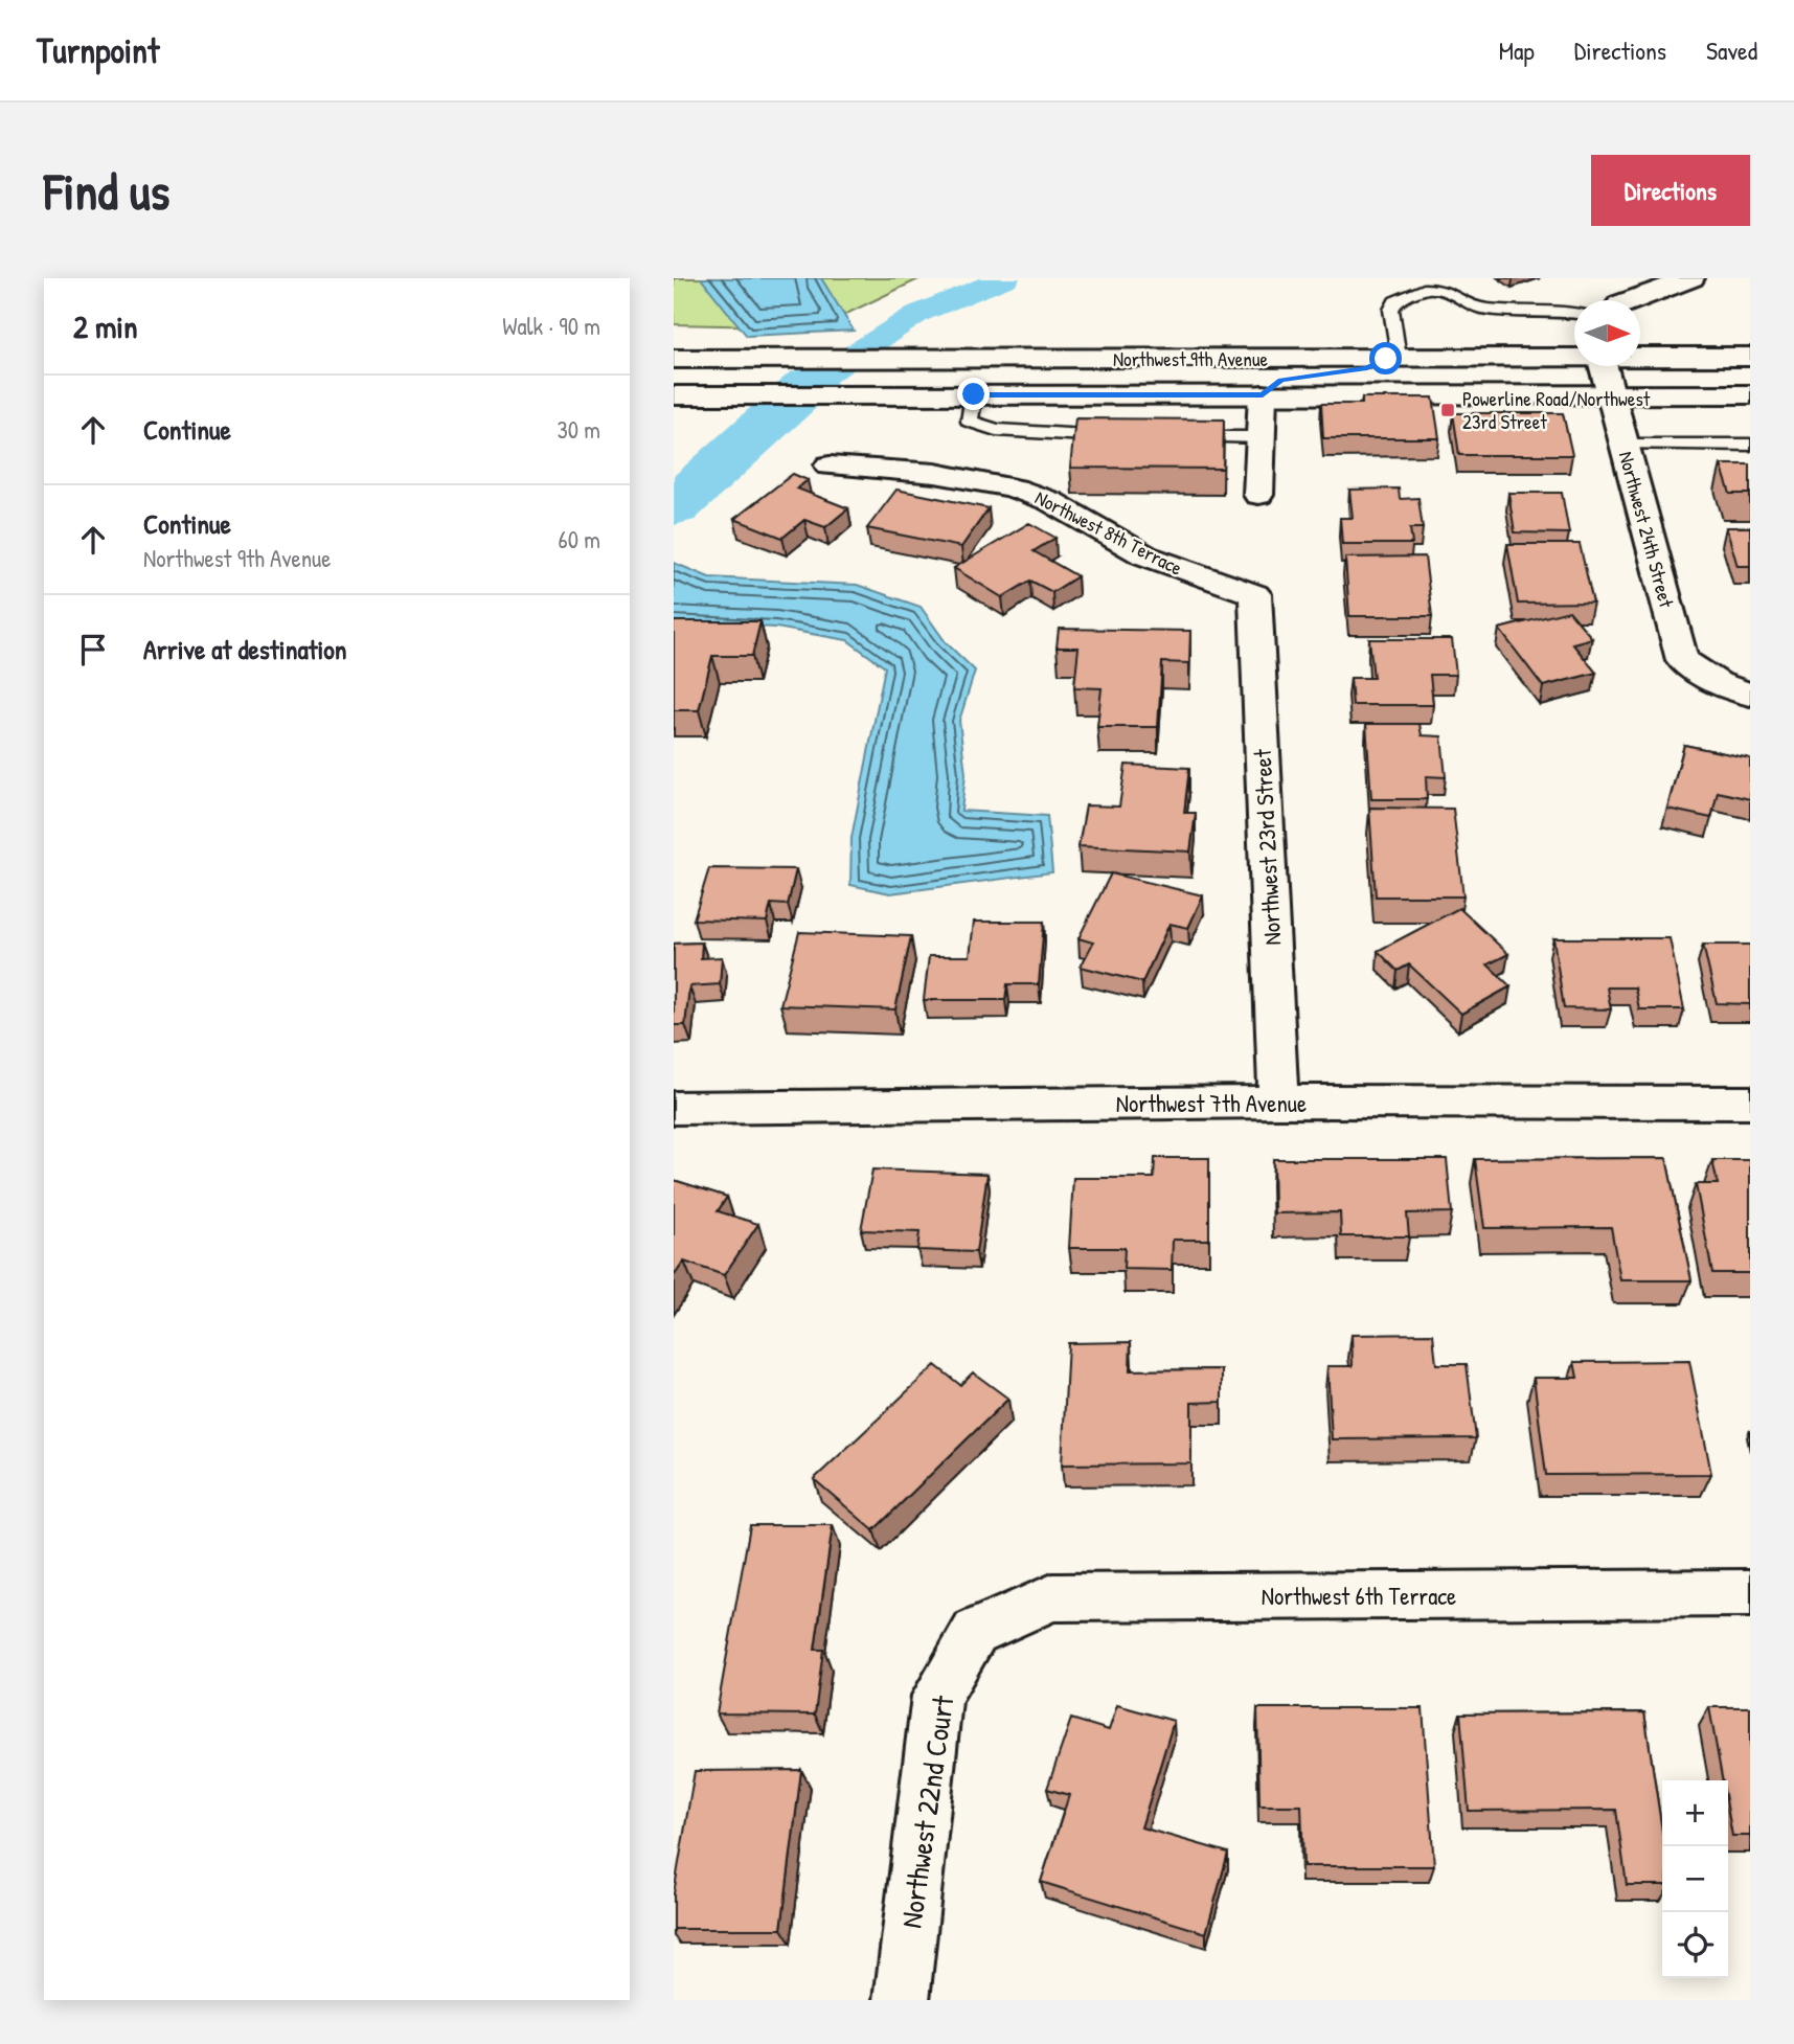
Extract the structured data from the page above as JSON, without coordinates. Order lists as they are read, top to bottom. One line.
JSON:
{"streets":{"street":["Northwest 9th Avenue","Northwest 24th Street","Northwest 8th Terrace","Northwest 23rd Street","Northwest 7th Avenue","Northwest 6th Terrace","Northwest 22nd Court"]},"crossings":[["Northwest 9th Avenue","Northwest 24th Street"],["Northwest 8th Terrace","Northwest 23rd Street"],["Northwest 23rd Street","Northwest 7th Avenue"],["Northwest 6th Terrace","Northwest 22nd Court"]],"places":{"transit":["Powerline Road/Northwest 23rd Street"]},"north":"right","page":{"header":"Turnpoint","nav":["Map","Directions","Saved"],"buttons":"Directions","title":"Find us","heading":["2 min","Walk · 90 m"],"list":[["Continue","30 m"],["Continue","Northwest 9th Avenue","60 m"],"Arrive at destination"],"map_buttons":["+","−"]}}
